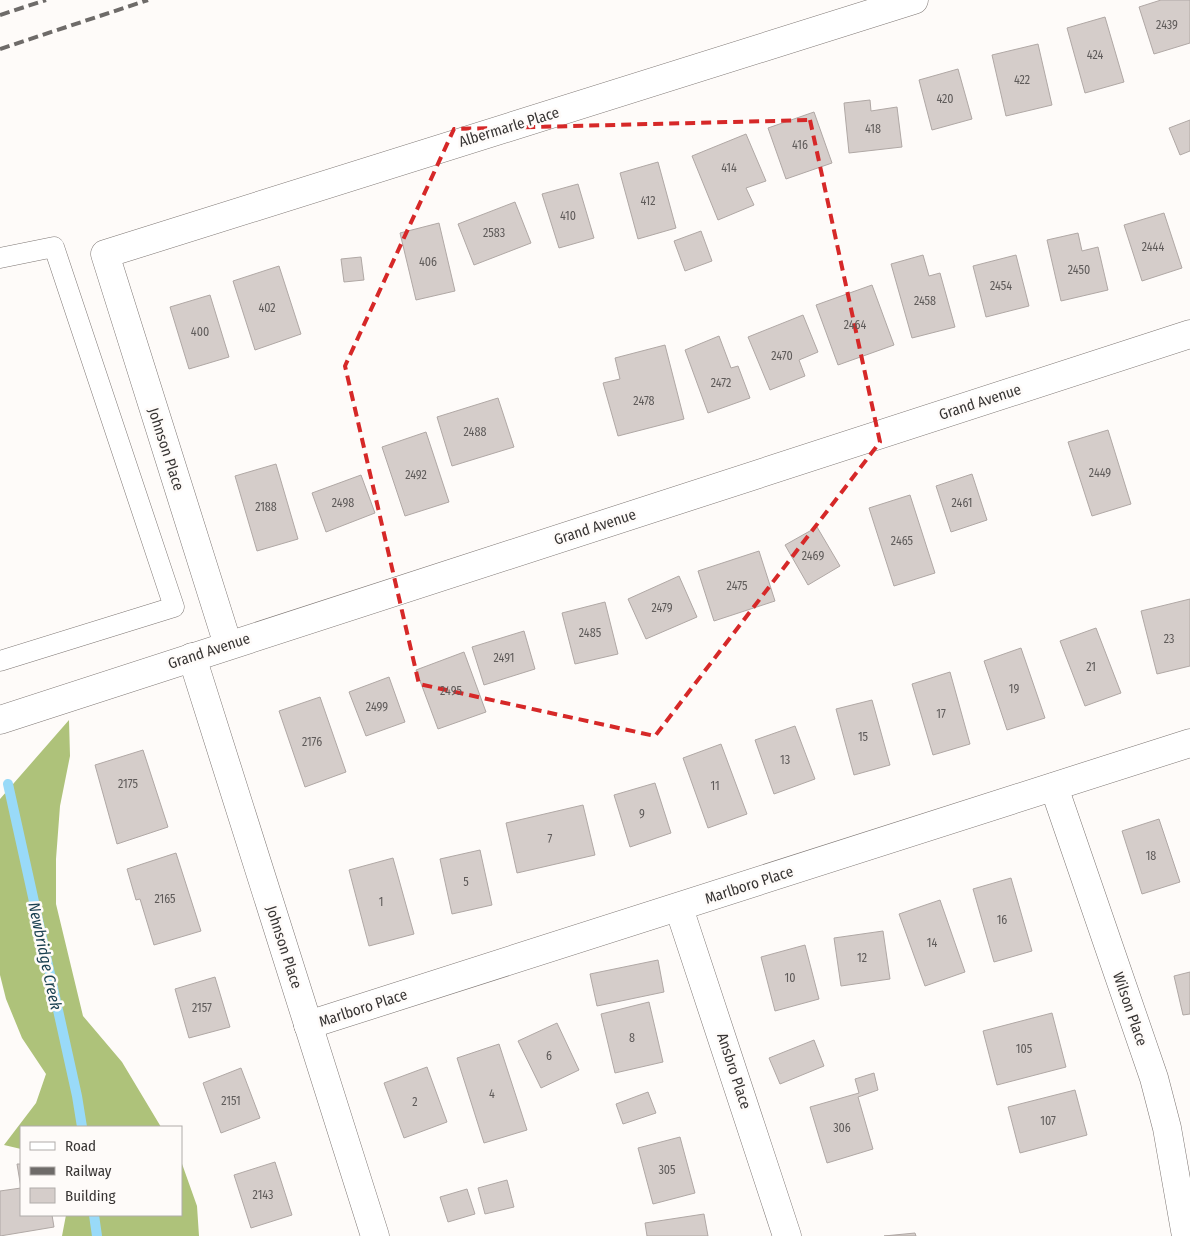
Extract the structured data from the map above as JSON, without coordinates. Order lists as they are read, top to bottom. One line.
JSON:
{"streets":{"street":["Albermarle Place","Grand Avenue","Johnson Place","Marlboro Place","Wilson Place","Ansbro Place"]},"crossings":[["Albermarle Place","Johnson Place"],["Grand Avenue","Johnson Place"],["Johnson Place","Marlboro Place"],["Marlboro Place","Wilson Place"],["Marlboro Place","Ansbro Place"]],"water":["Newbridge Creek"],"house_numbers":["2439","424","422","420","418","416","414","412","410","2583","2444","406","2450","2454","2458","402","2464","400","2470","2472","2478","2488","2449","2492","2498","2461","2188","2465","2469","2475","2479","2485","23","2491","21","19","2495","2499","17","15","2176","13","2175","11","9","7","18","5","2165","1","16","14","12","10","2157","8","105","6","4","2151","2","107","306","305","2143"],"legend":["Road","Railway","Building"]}
